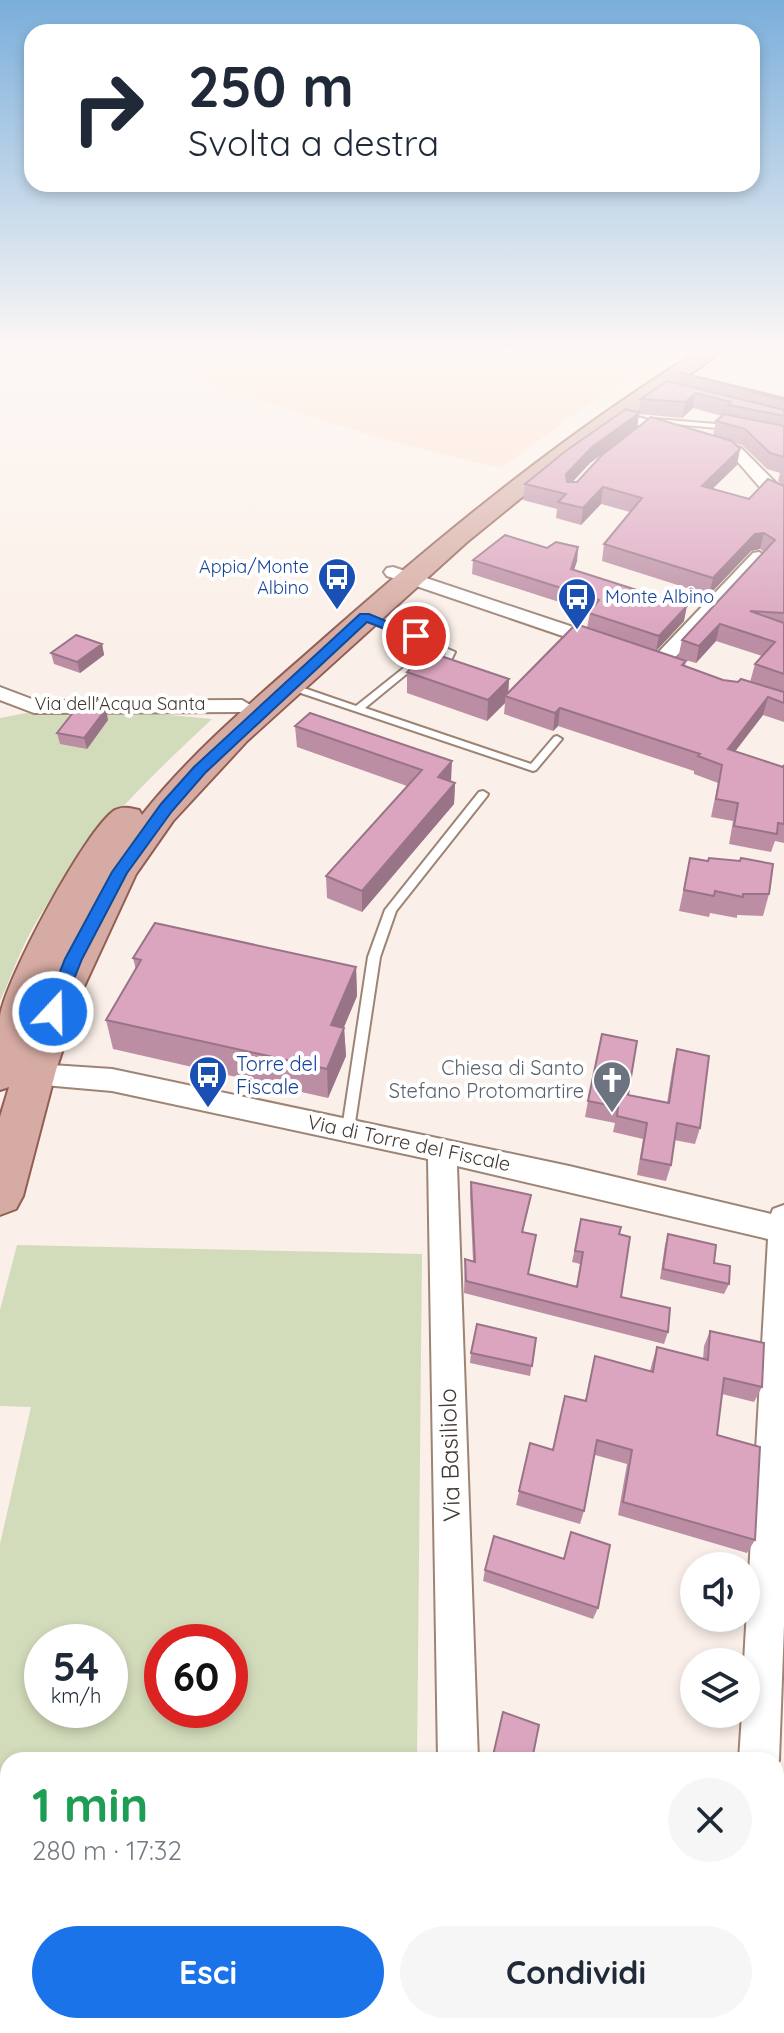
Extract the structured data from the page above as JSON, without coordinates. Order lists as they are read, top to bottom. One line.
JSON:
{"streets":{"street":["Via dell'Acqua Santa","Via di Torre del Fiscale","Via Basiliolo"]},"crossings":[["Via di Torre del Fiscale","Via Basiliolo"]],"places":{"bus stop":["Appia/Monte Albino","Monte Albino","Torre del Fiscale"],"church":["Chiesa di Santo Stefano Protomartire"]},"page":{"turn":["250 m","Svolta a destra"],"speed":"54 km/h","limit":"60","heading":["1 min","280 m · 17:32"],"buttons":["Esci","Condividi"]}}
